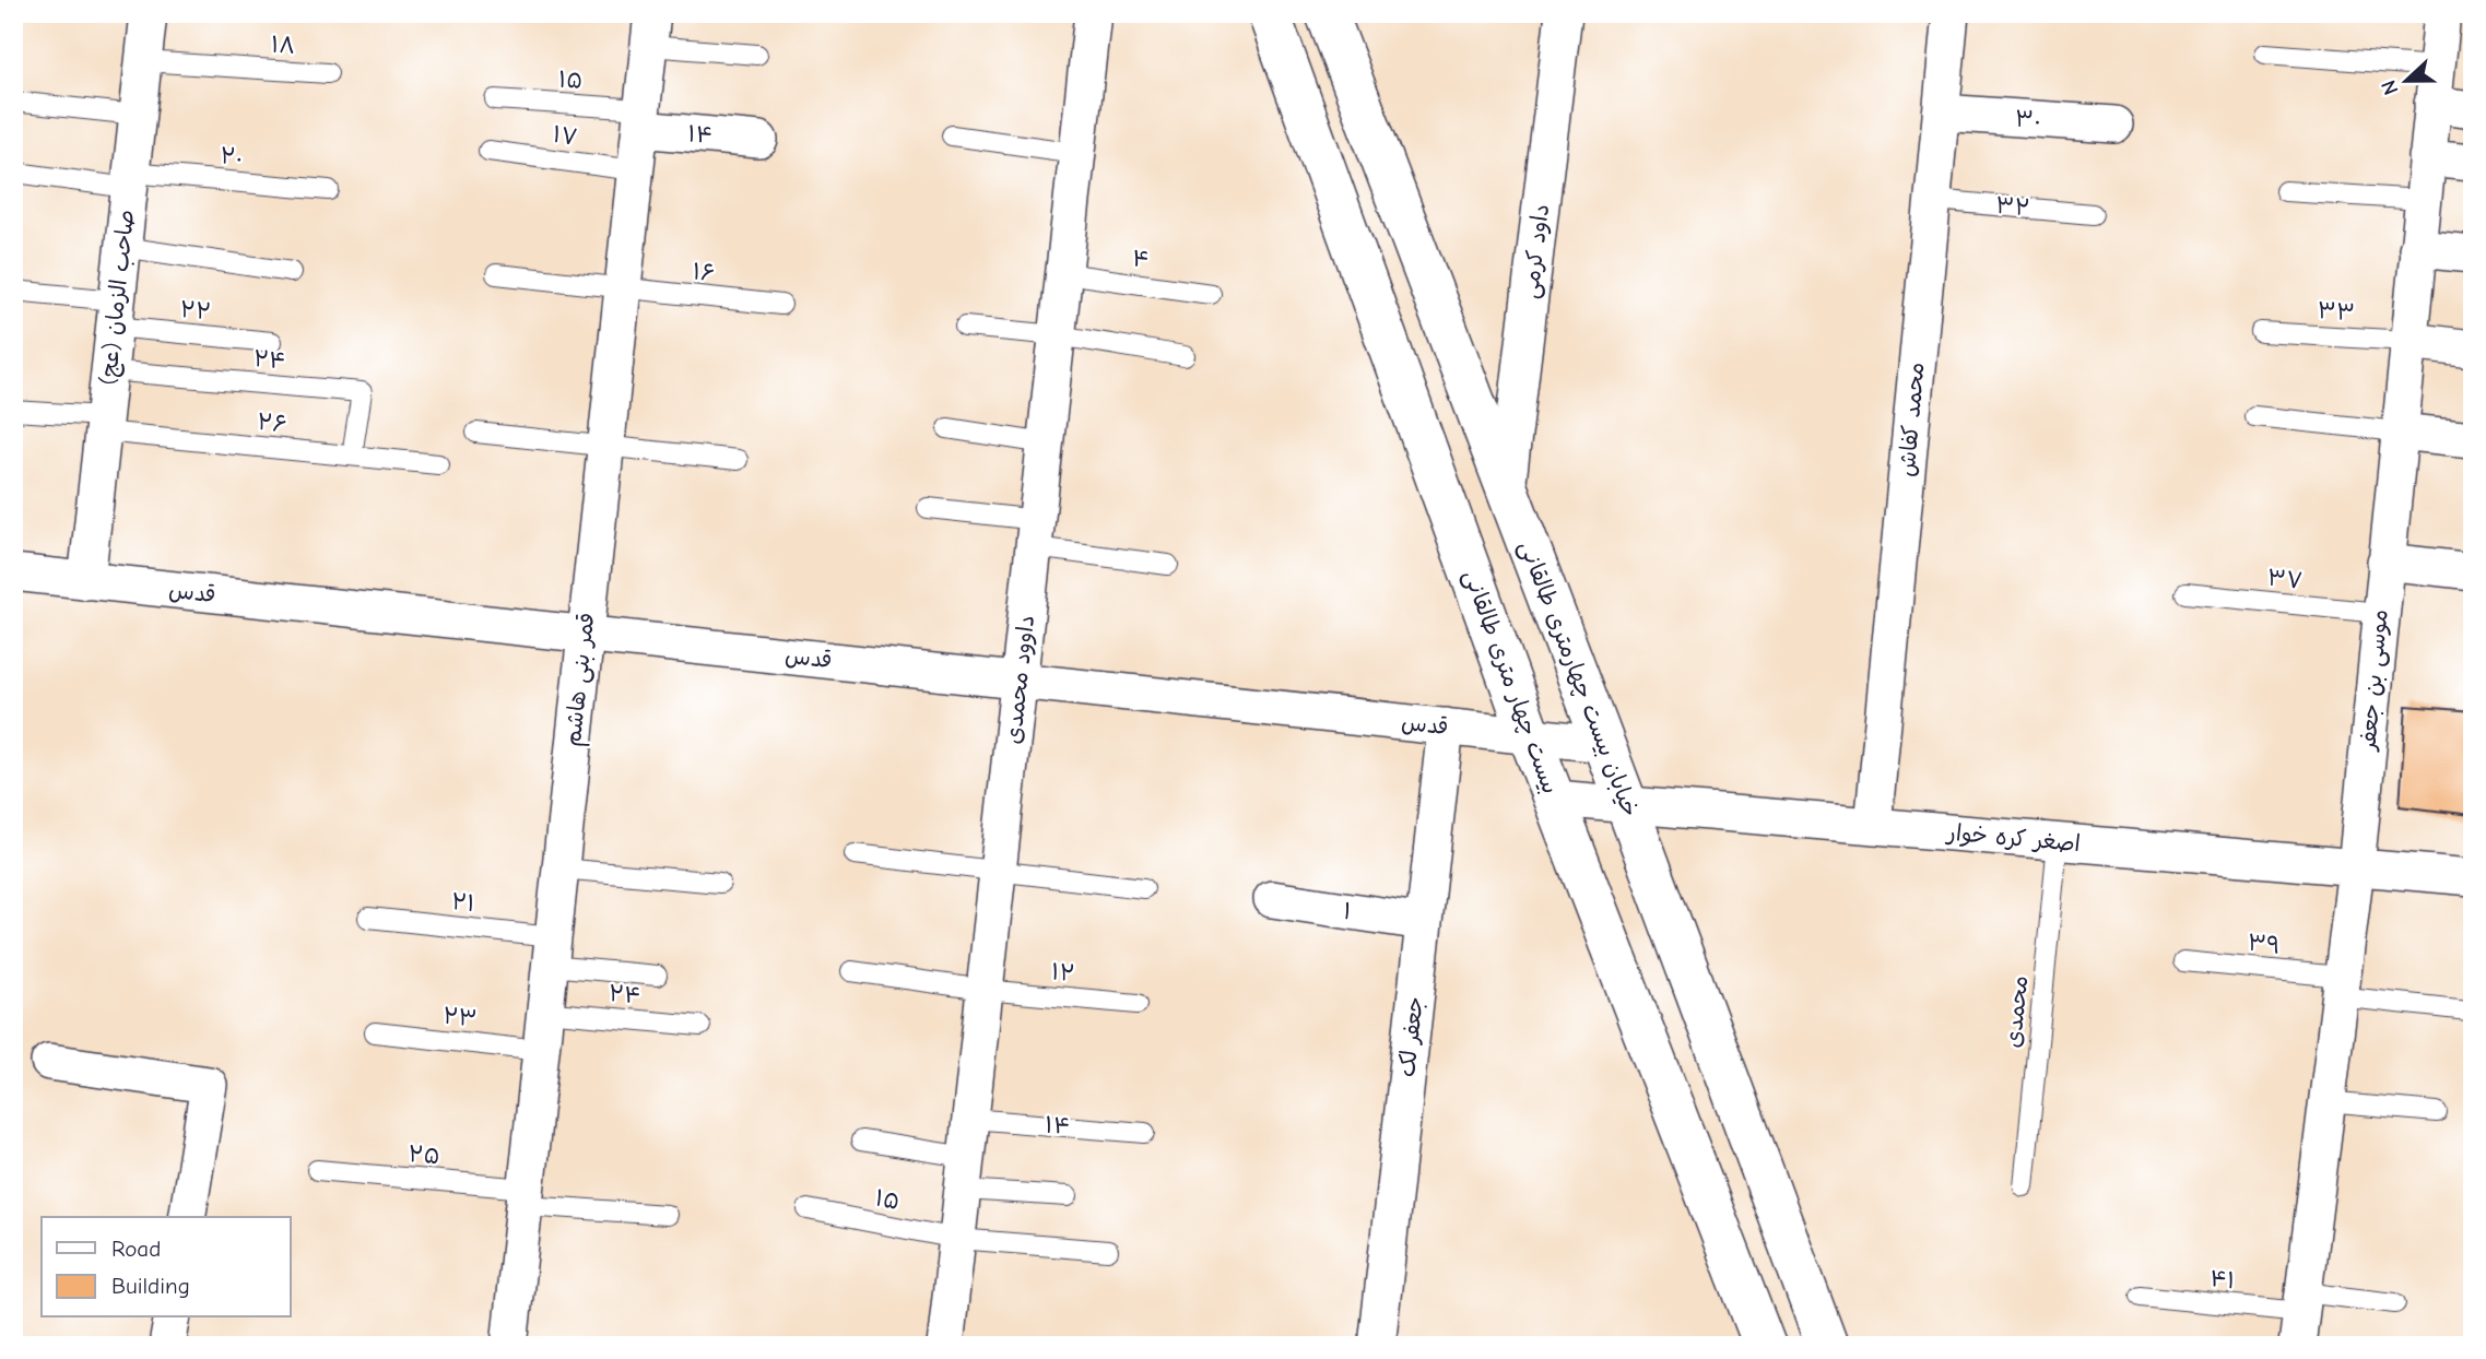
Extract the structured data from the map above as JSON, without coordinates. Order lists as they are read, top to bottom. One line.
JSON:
{"streets":{"main road":["خیابان بیست چهارمتری طالقانی","بیست چهار متری طالقانی"],"street":["۳۰","۱۴","داود کرمی","صاحب الزمان (عج)","محمد کفاش","قدس","قمر بنی هاشم","داوود محمدی","موسی بن جعفر","اصغر کره خوار","۱","جعفر لک"],"lane":["۱۸","۱۵","۱۷","۲۰","۳۲","۴","۱۶","۲۲","۳۳","۲۴","۲۶","۳۷","۲۱","۳۹","۱۲","محمدی","۲۳","۲۵","۴۱"]},"crossings":[["۱۸","صاحب الزمان (عج)"],["۱۵","۱۴"],["۱۵","قمر بنی هاشم"],["۱۵","داوود محمدی"],["۳۰","محمد کفاش"],["۱۴","قمر بنی هاشم"],["۱۴","داوود محمدی"],["۱۷","قمر بنی هاشم"],["۲۰","صاحب الزمان (عج)"],["۳۲","محمد کفاش"],["داود کرمی","خیابان بیست چهارمتری طالقانی"],["۴","داوود محمدی"],["۱۶","قمر بنی هاشم"],["صاحب الزمان (عج)","۲۲"],["صاحب الزمان (عج)","۲۴"],["صاحب الزمان (عج)","۲۶"],["صاحب الزمان (عج)","قدس"],["۳۳","موسی بن جعفر"],["۲۴","۲۶"],["۲۴","قمر بنی هاشم"],["محمد کفاش","اصغر کره خوار"],["۳۷","موسی بن جعفر"],["قدس","خیابان بیست چهارمتری طالقانی"],["قدس","قمر بنی هاشم"],["قدس","داوود محمدی"],["قدس","بیست چهار متری طالقانی"],["قدس","جعفر لک"],["خیابان بیست چهارمتری طالقانی","اصغر کره خوار"],["قمر بنی هاشم","۲۱"],["قمر بنی هاشم","۲۳"],["قمر بنی هاشم","۲۵"],["داوود محمدی","۱۲"],["موسی بن جعفر","اصغر کره خوار"],["موسی بن جعفر","۳۹"],["موسی بن جعفر","۴۱"],["بیست چهار متری طالقانی","اصغر کره خوار"],["اصغر کره خوار","محمدی"],["۱","جعفر لک"]],"legend":["Road","Building"],"north":"left"}
